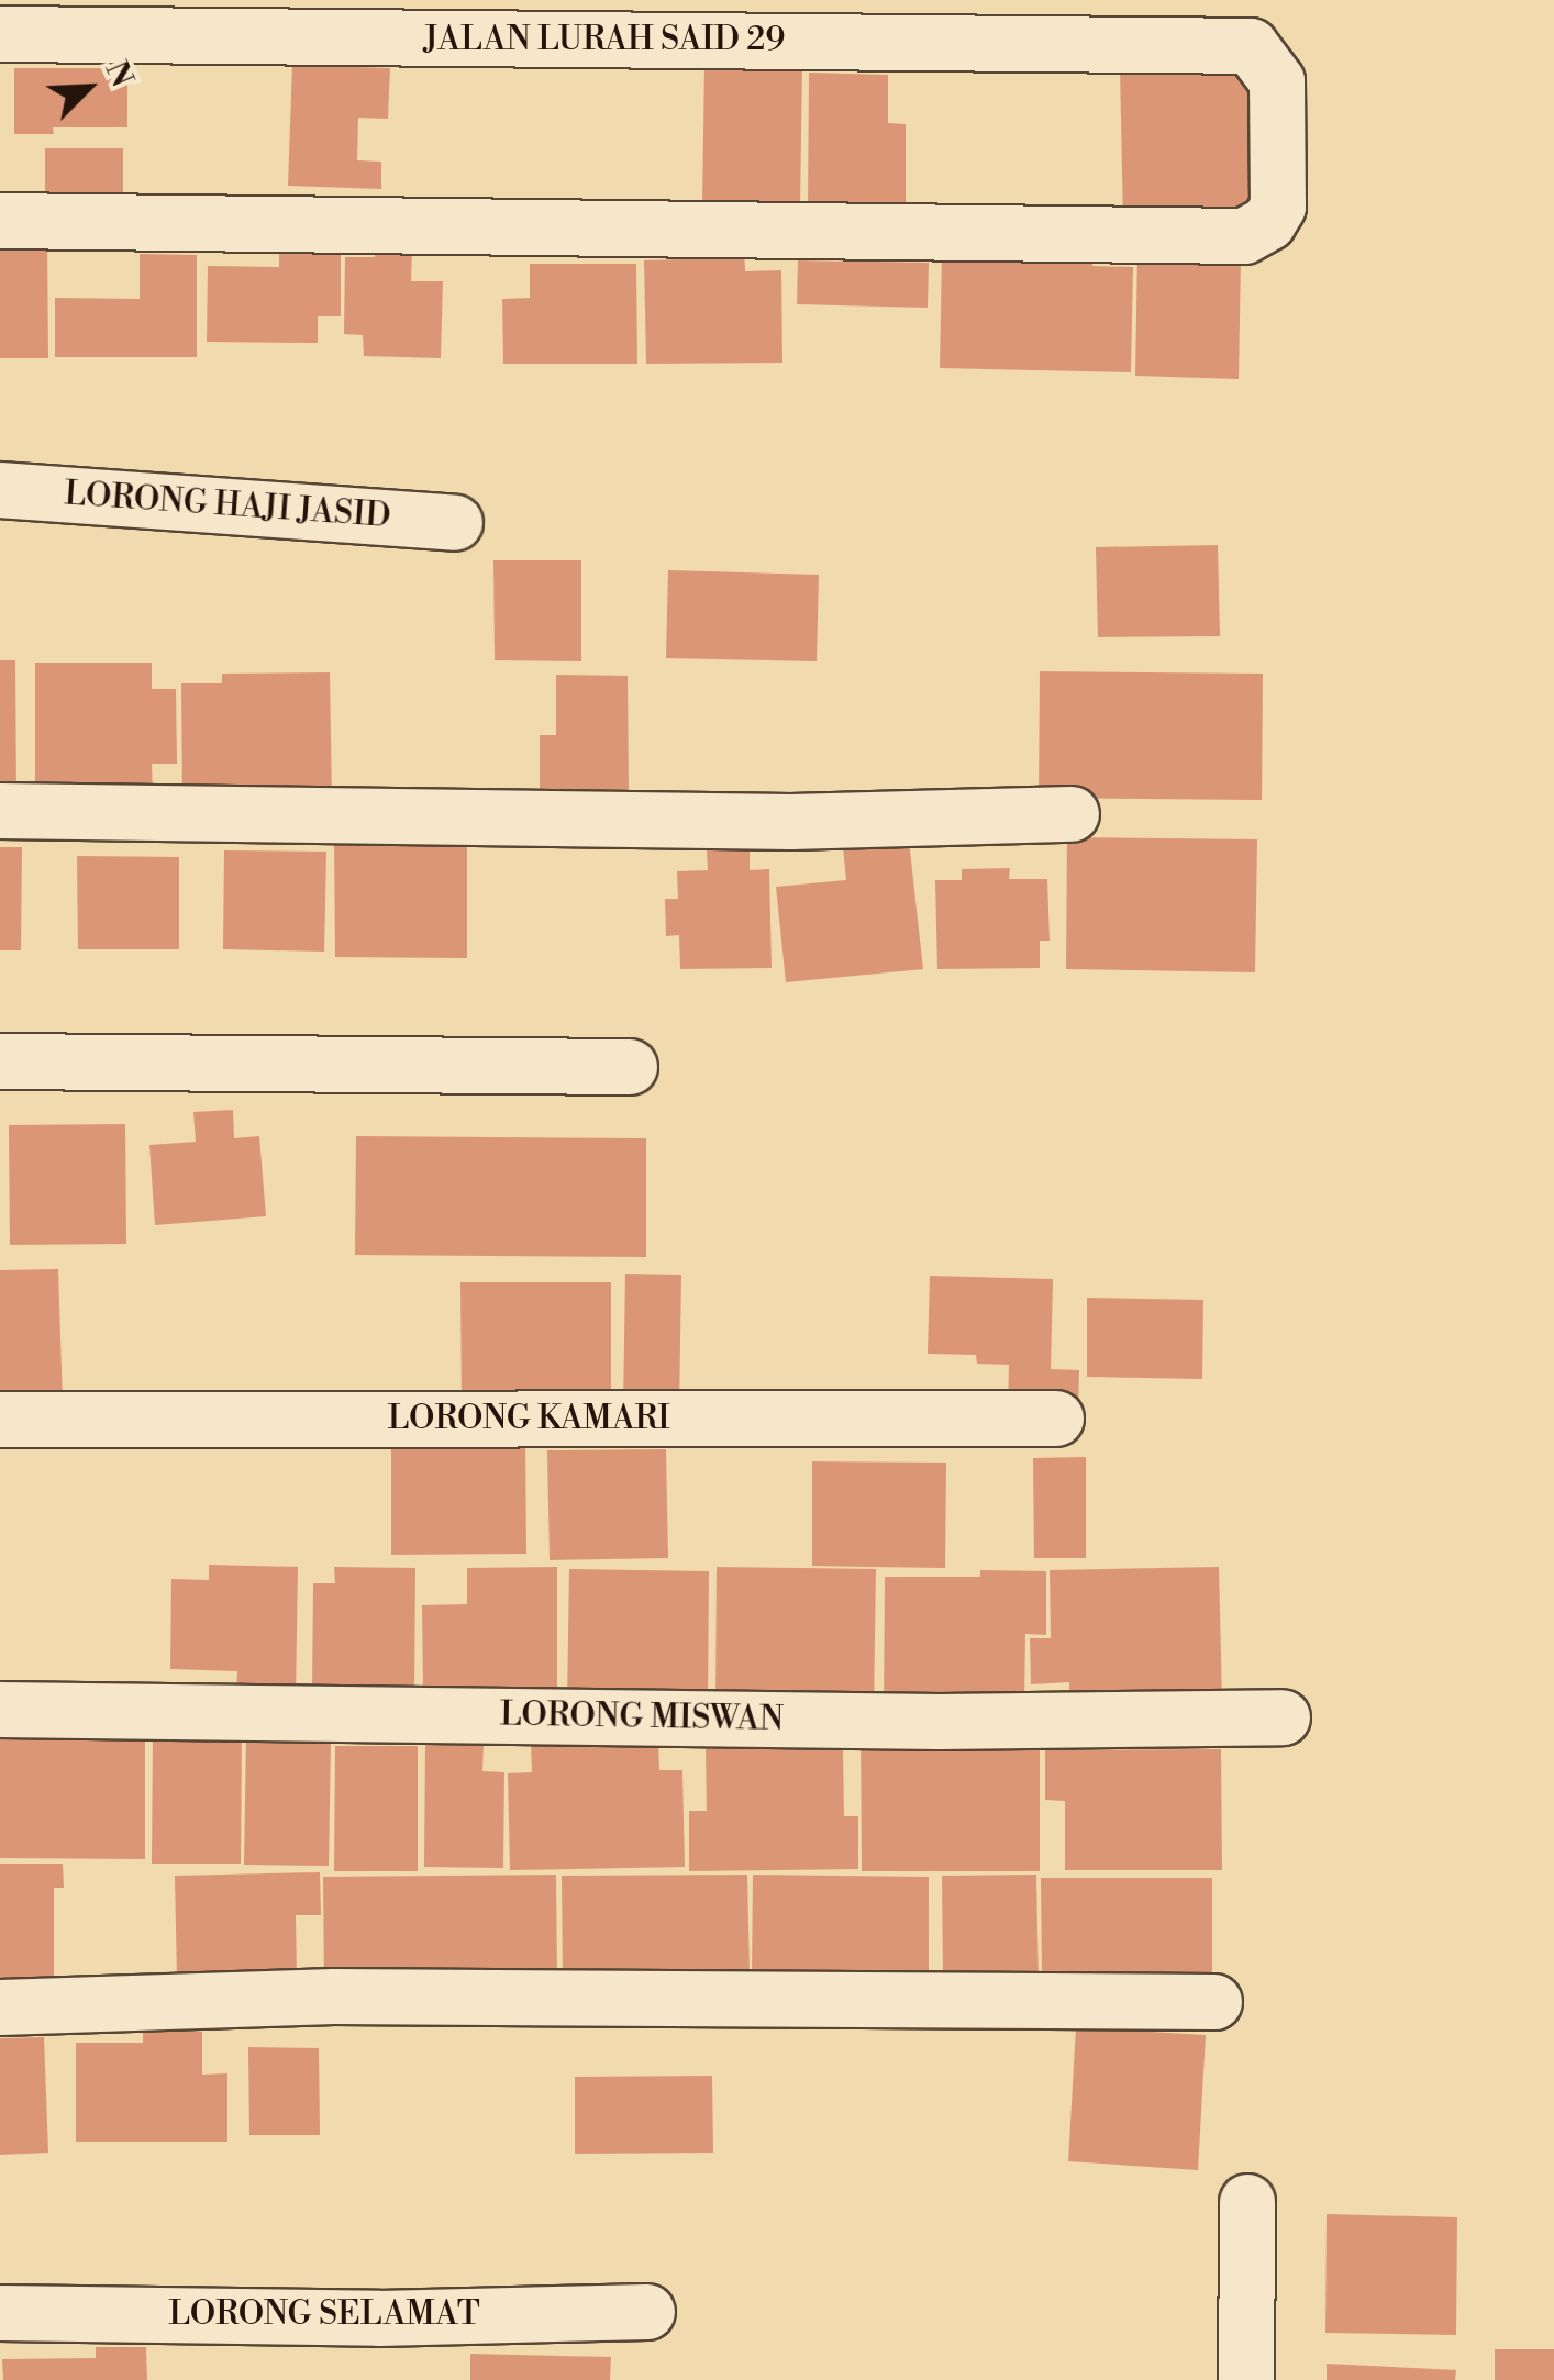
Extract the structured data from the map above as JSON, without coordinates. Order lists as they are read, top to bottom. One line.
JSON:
{"streets":{"street":["JALAN LURAH SAID 29","LORONG HAJI JASID","LORONG KAMARI","LORONG MISWAN","LORONG SELAMAT"]},"north":"top right"}
